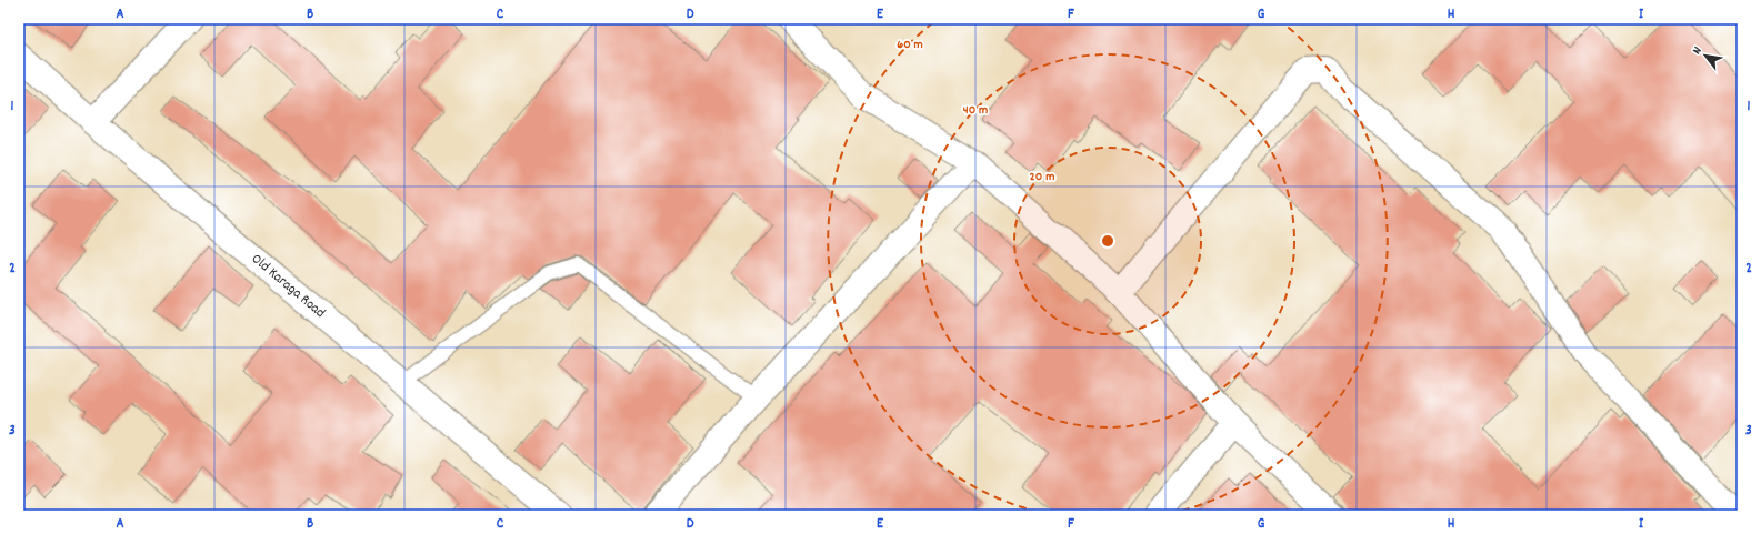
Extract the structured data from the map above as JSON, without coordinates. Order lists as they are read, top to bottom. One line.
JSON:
{"streets":{"street":["Old Karaga Road"]},"north":"top left","grid":{"columns":["A","B","C","D","E","F","G","H","I"],"rows":["1","2","3"]},"rings":["60 m","40 m","20 m"]}
